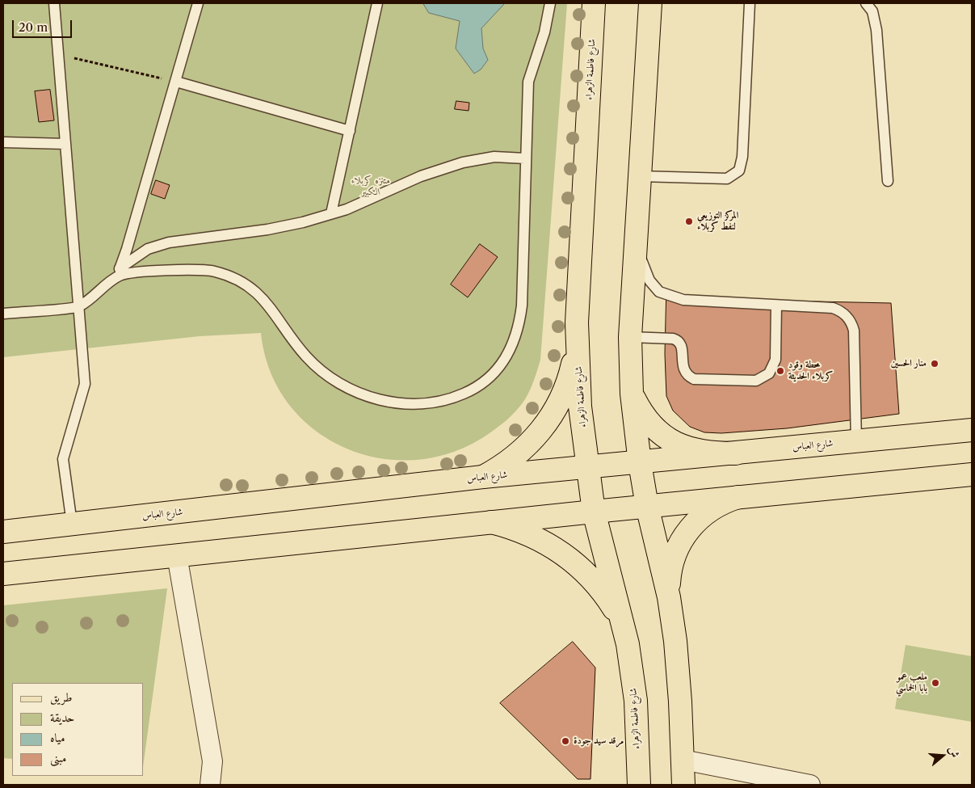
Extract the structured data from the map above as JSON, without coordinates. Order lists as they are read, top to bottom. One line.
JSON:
{"streets":{"main road":["شارع فاطمة الزهراء","شارع العباس"]},"crossings":[["شارع فاطمة الزهراء","شارع العباس"]],"parks":["متنزه كربلاء الكبير"],"places":["المركز التوزيعي لنفط كربلاء","منار الحسين","محطة وقود كربلاء الحديثة","ملعب عمو بابا الخماسي","مرقد سيد جودة"],"legend":["طريق","حديقة","مياه","مبنى"],"scale_bar":"20 m","north":"right"}
